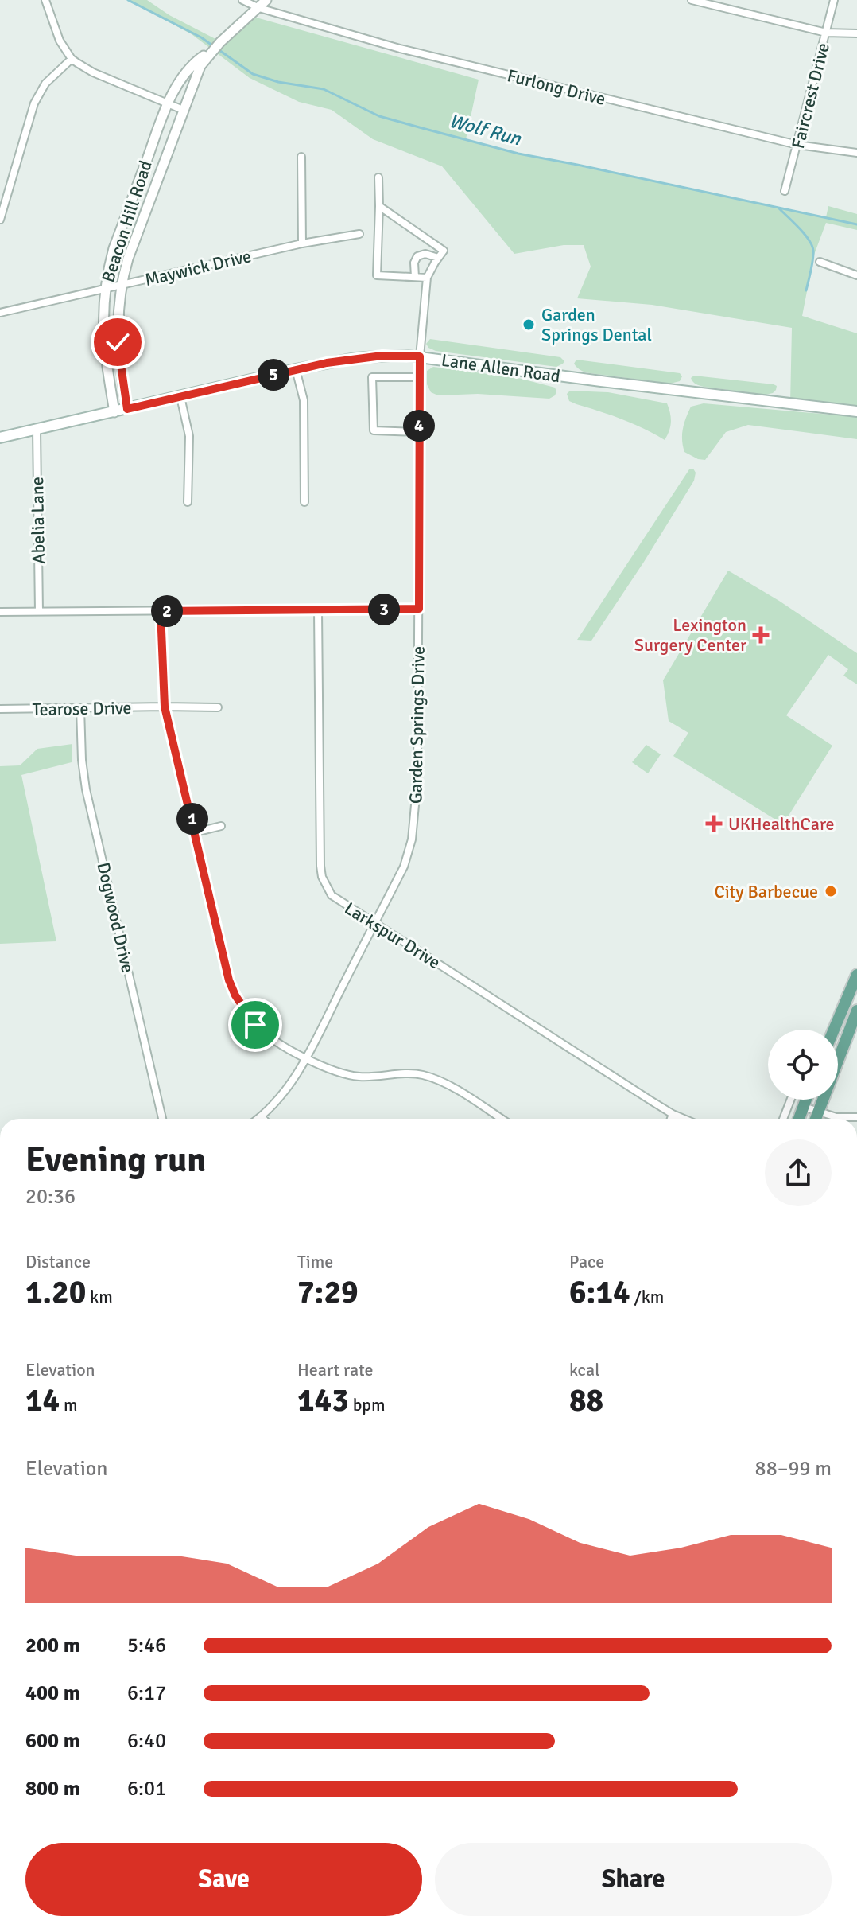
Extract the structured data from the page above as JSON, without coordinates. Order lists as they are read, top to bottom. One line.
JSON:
{"streets":{"main road":["Lane Allen Road"],"street":["Furlong Drive","Faircrest Drive","Beacon Hill Road","Maywick Drive","Abelia Lane","Tearose Drive","Garden Springs Drive","Dogwood Drive","Larkspur Drive"]},"crossings":[["Furlong Drive","Faircrest Drive"],["Furlong Drive","Beacon Hill Road"],["Beacon Hill Road","Maywick Drive"],["Beacon Hill Road","Lane Allen Road"],["Lane Allen Road","Abelia Lane"],["Lane Allen Road","Garden Springs Drive"],["Tearose Drive","Dogwood Drive"],["Garden Springs Drive","Larkspur Drive"]],"water":["Wolf Run"],"places":{"other":["Garden Springs Dental","City Barbecue"],"health":["Lexington Surgery Center","UKHealthCare"]},"page":{"pins":["5","4","3","2","1"],"heading":["Evening run","20:36"],"stats":[["Distance","1.20 km"],["Time","7:29"],["Pace","6:14 /km"],["Elevation","14 m"],["Heart rate","143 bpm"],["kcal","88"]],"chart":["Elevation","88–99 m"],"list":[{"name":"200 m","note":"5:46"},{"name":"400 m","note":"6:17"},{"name":"600 m","note":"6:40"},{"name":"800 m","note":"6:01"}],"buttons":["Save","Share"]}}
